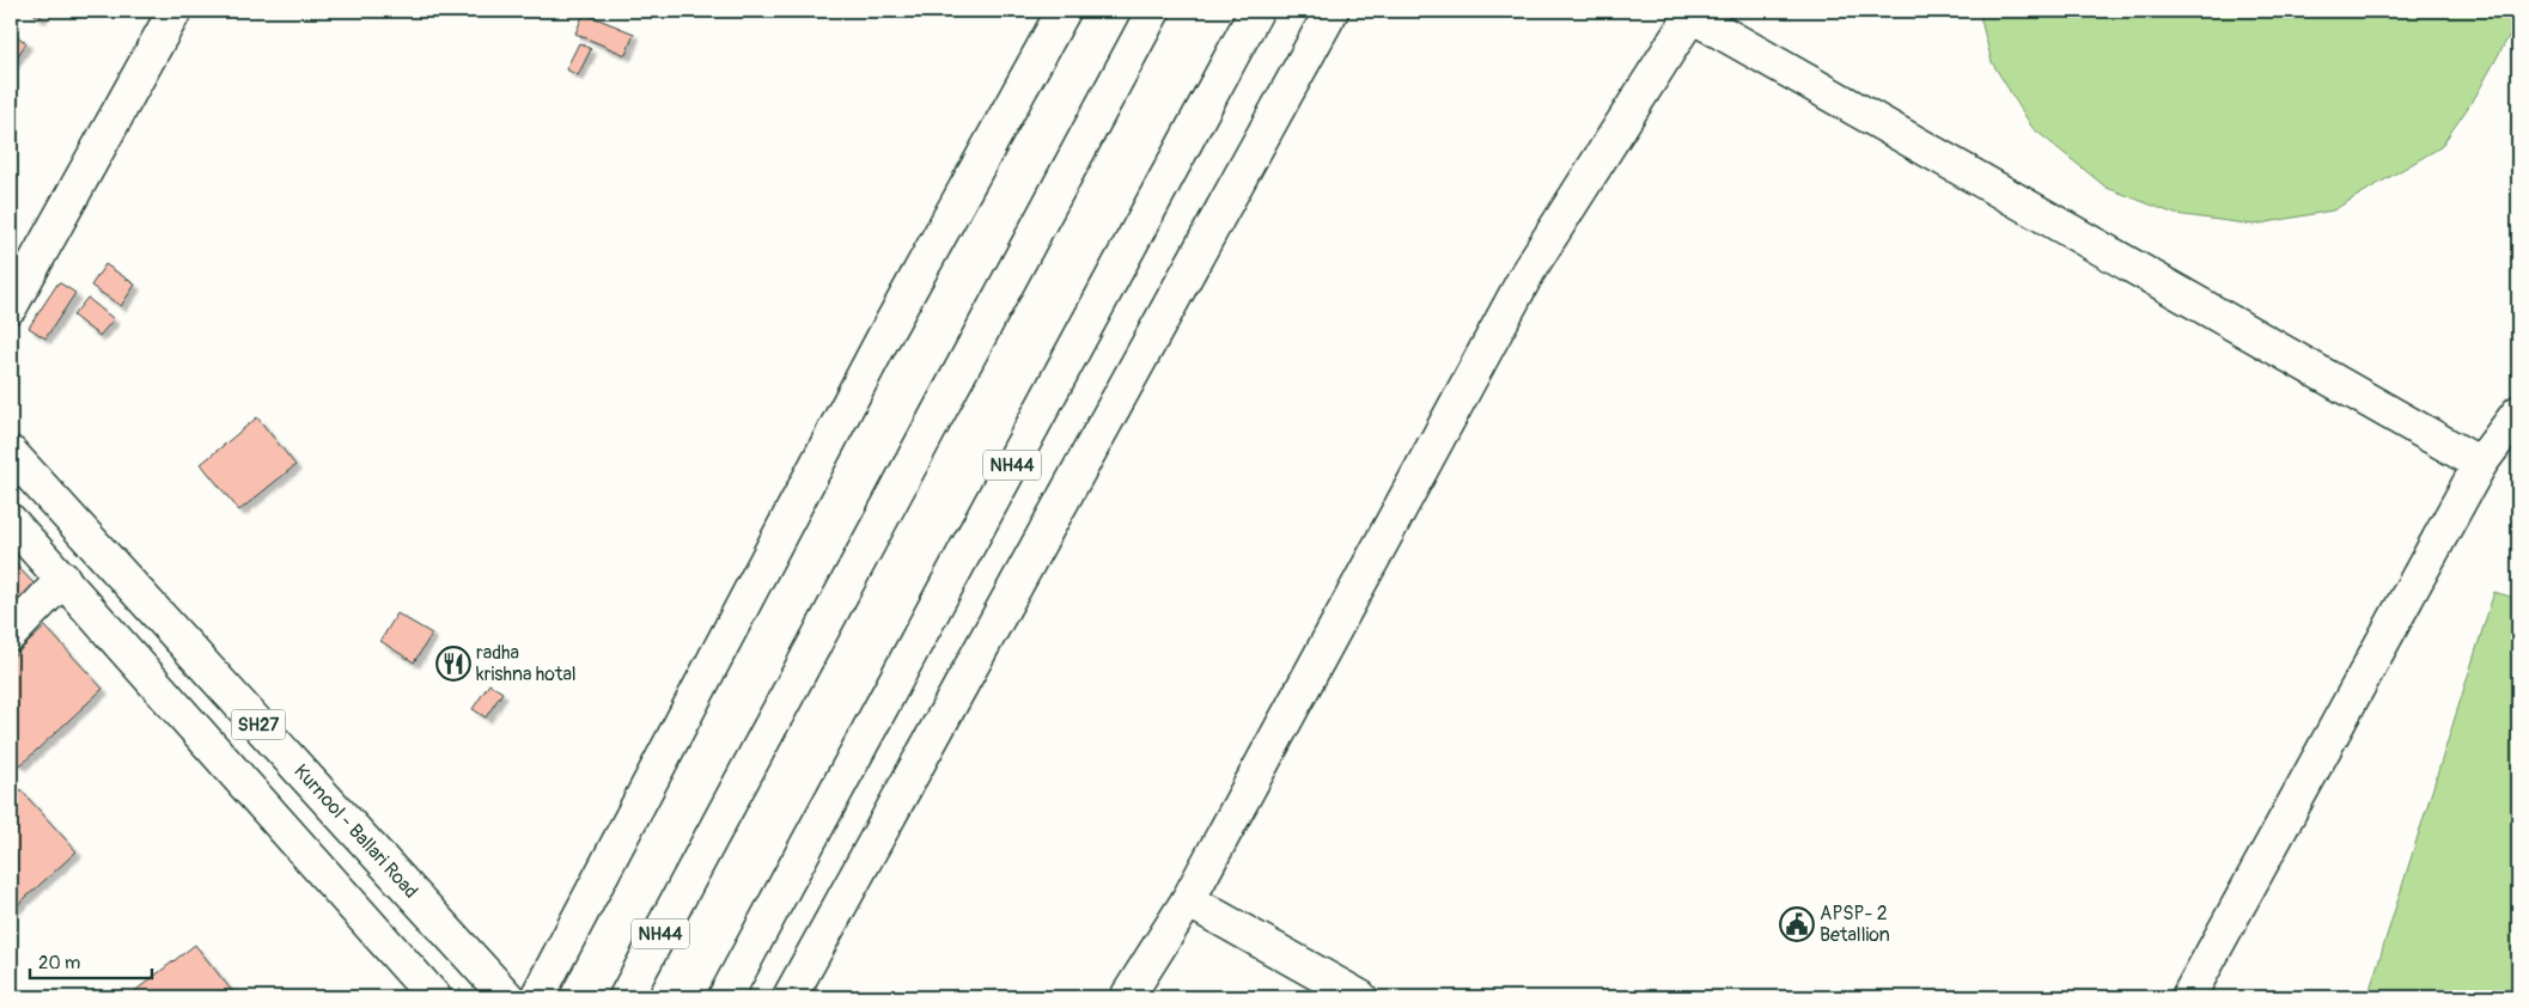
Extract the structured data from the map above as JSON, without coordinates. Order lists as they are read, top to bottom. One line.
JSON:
{"streets":{"main road":["NH44","SH27","Kurnool - Ballari Road"]},"places":{"restaurant":["radha krishna hotal"],"public building":["APSP- 2 Betallion"]},"scale_bar":"20 m"}
